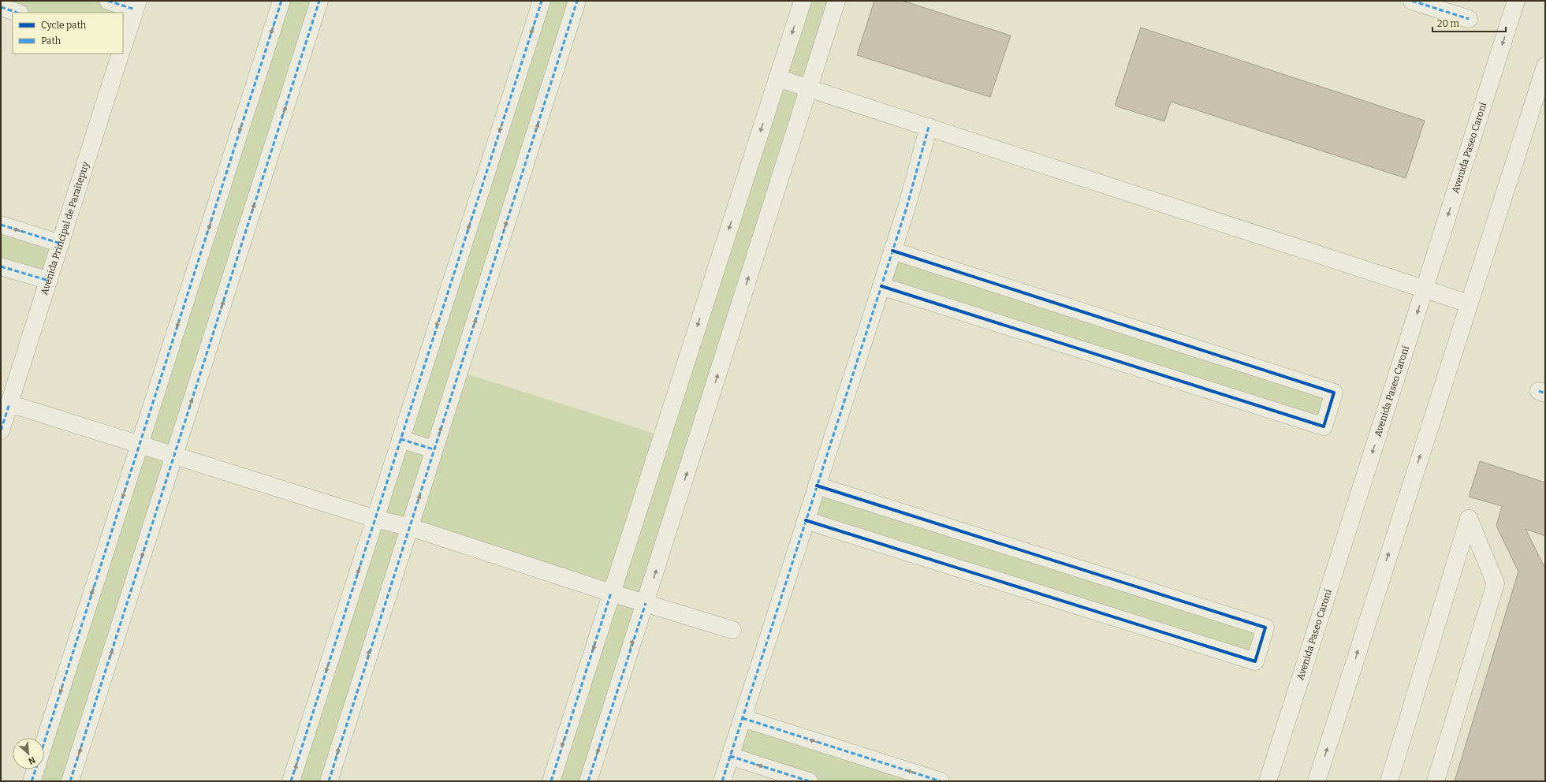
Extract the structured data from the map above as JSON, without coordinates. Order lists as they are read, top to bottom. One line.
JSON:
{"streets":{"street":["Avenida Paseo Caroní","Avenida Principal de Paraitepuy"]},"legend":["Cycle path","Path"],"scale_bar":"20 m","north":"bottom right"}
